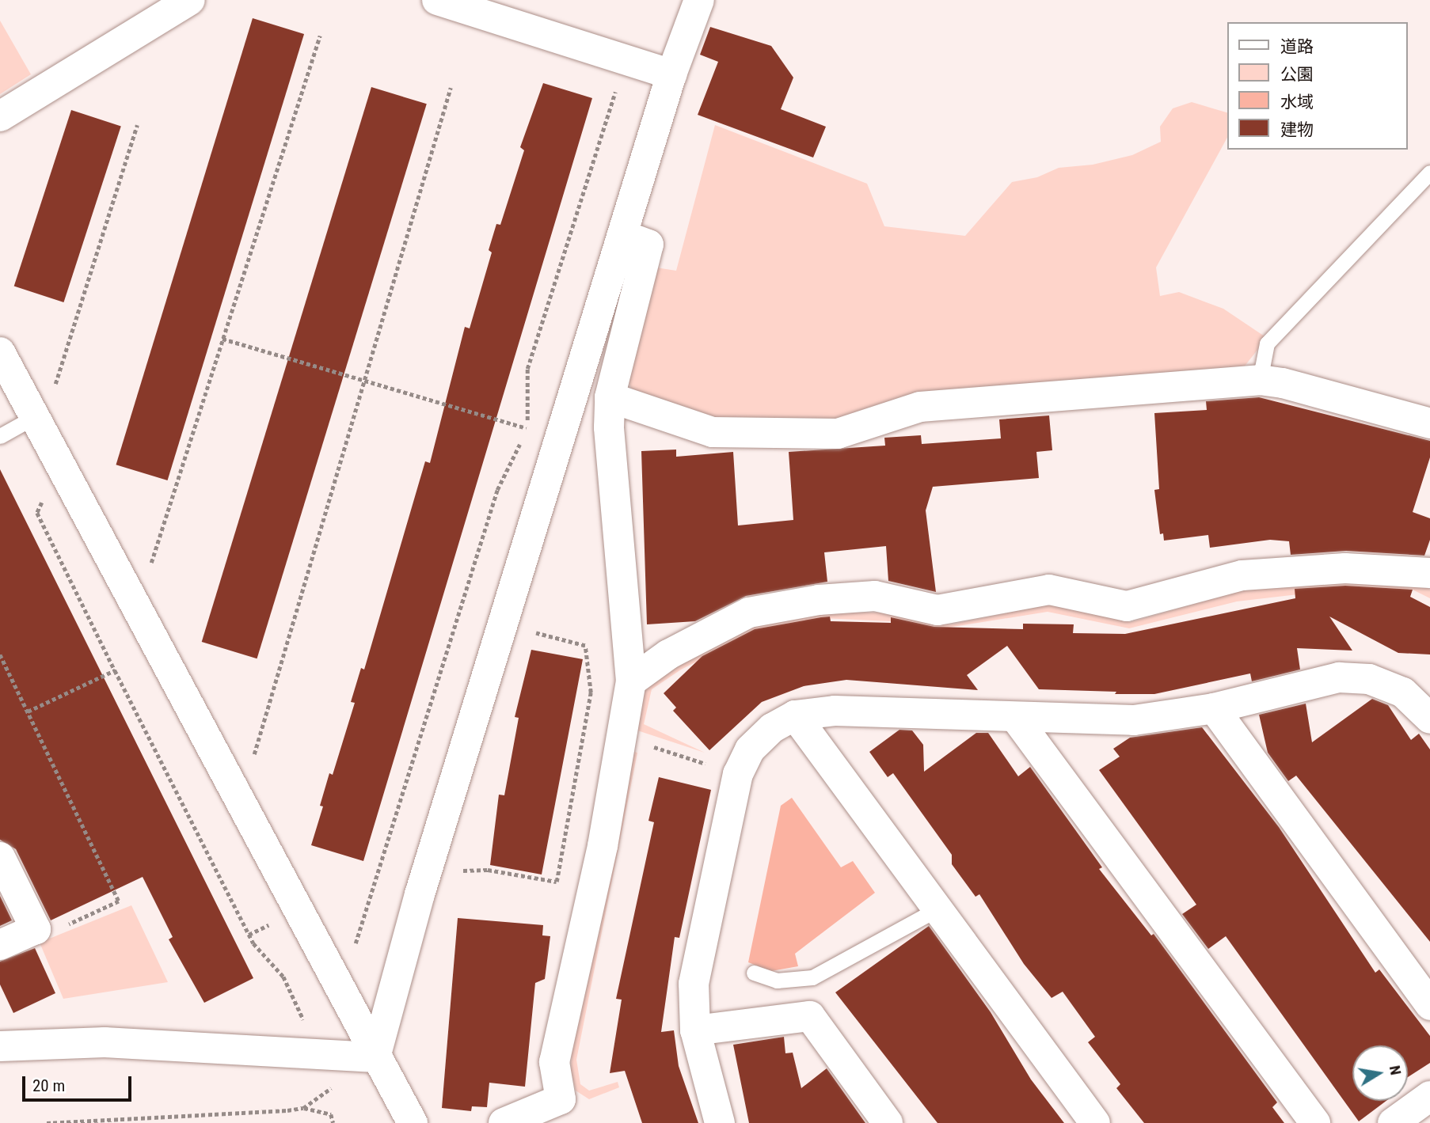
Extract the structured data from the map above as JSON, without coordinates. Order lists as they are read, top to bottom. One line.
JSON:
{"legend":["道路","公園","水域","建物"],"scale_bar":"20 m","north":"right"}
